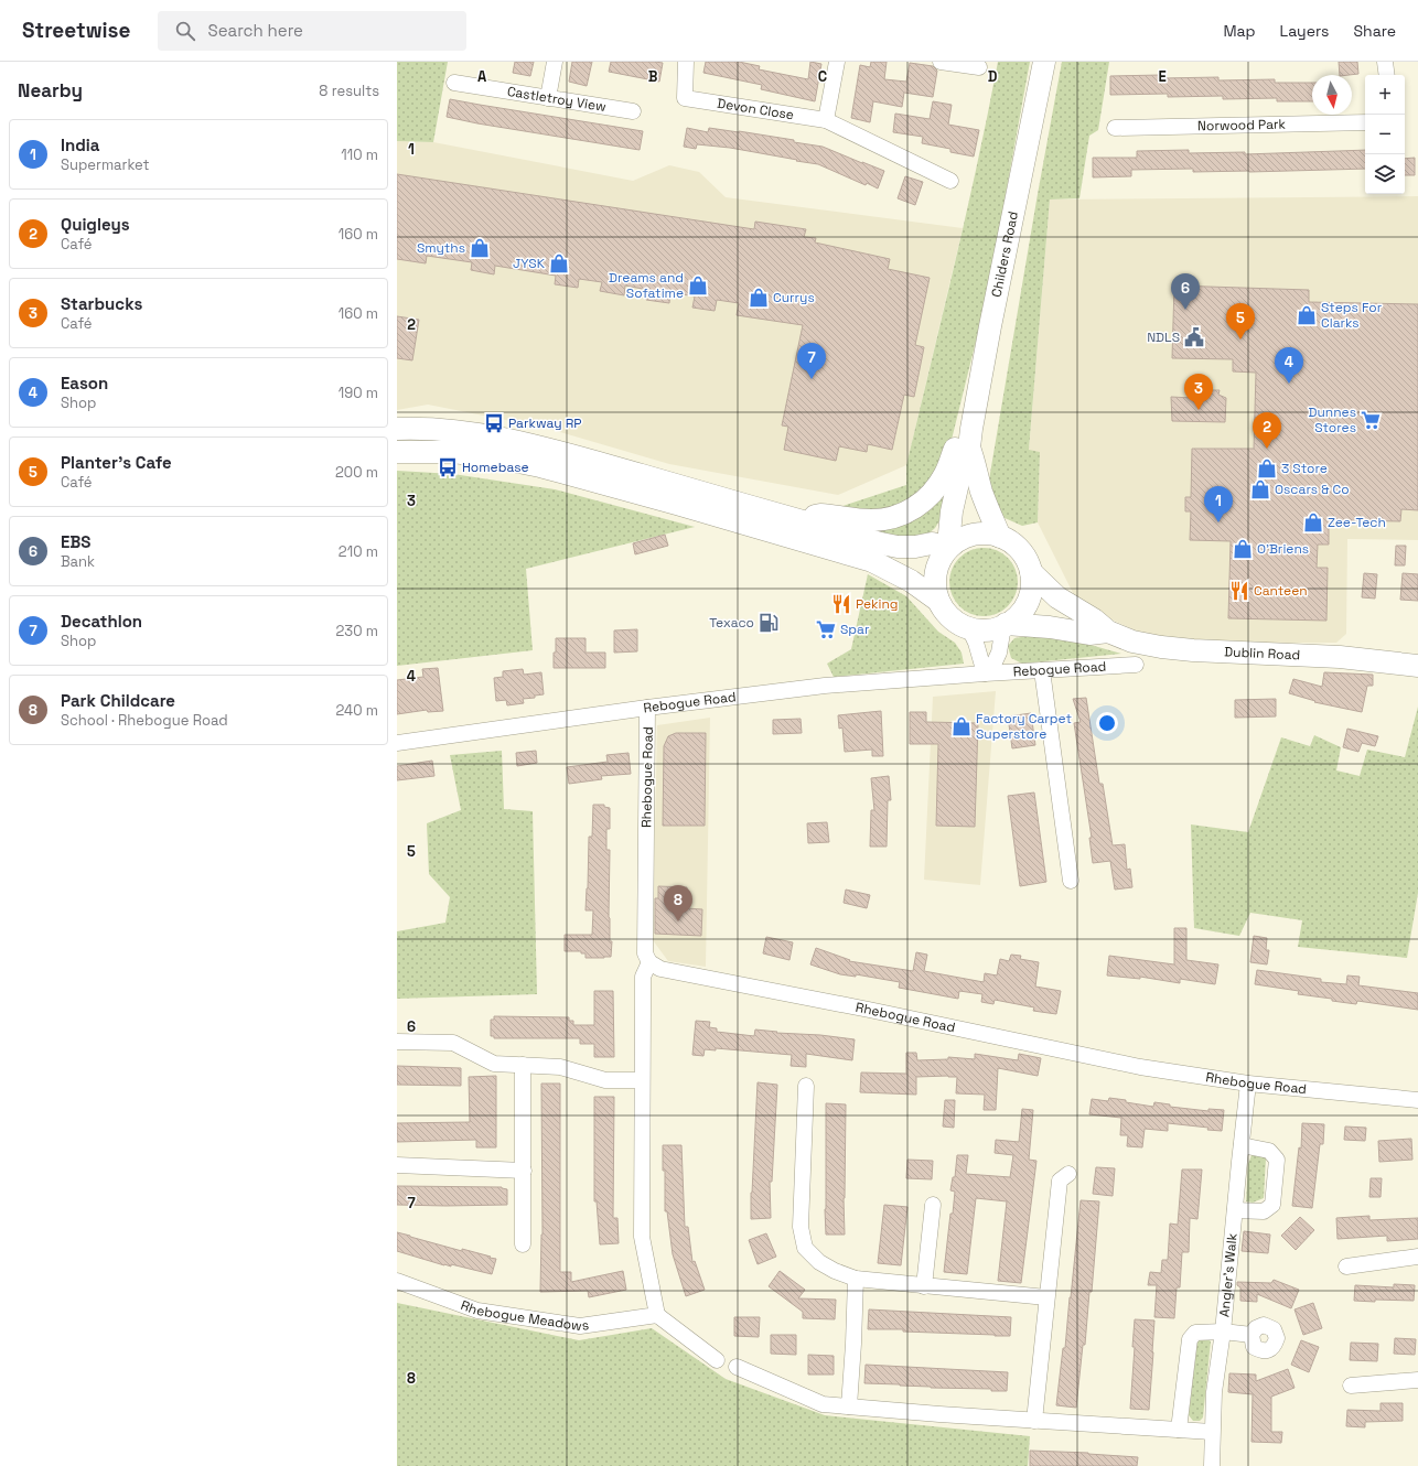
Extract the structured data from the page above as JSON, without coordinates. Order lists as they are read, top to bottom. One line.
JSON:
{"streets":{"main road":["Childers Road","Dublin Road"],"street":["Castletroy View","Devon Close","Norwood Park","Rebogue Road","Rhebogue Road","Angler's Walk","Rhebogue Meadows"]},"crossings":[["Childers Road","Rebogue Road"],["Rebogue Road","Rhebogue Road"],["Rhebogue Road","Angler's Walk"]],"places":{"shop":["Smyths","JYSK","Dreams and Sofatime","Currys","Steps For Clarks","3 Store","Oscars & Co","Zee-Tech","O'Briens","Factory Carpet Superstore"],"public building":["NDLS"],"supermarket":["Dunnes Stores","Spar"],"bus stop":["Parkway RP","Homebase"],"restaurant":["Canteen","Peking"],"fuel station":["Texaco"]},"north":"bottom","page":{"header":"Streetwise","search":"Search here","nav":["Map","Layers","Share"],"heading":["Nearby","8 results"],"map_buttons":["+","−"],"list":[{"mark":"1","name":"India","note":"Supermarket","value":"110 m"},{"mark":"2","name":"Quigleys","note":"Café","value":"160 m"},{"mark":"3","name":"Starbucks","note":"Café","value":"160 m"},{"mark":"4","name":"Eason","note":"Shop","value":"190 m"},{"mark":"5","name":"Planter's Cafe","note":"Café","value":"200 m"},{"mark":"6","name":"EBS","note":"Bank","value":"210 m"},{"mark":"7","name":"Decathlon","note":"Shop","value":"230 m"},{"mark":"8","name":"Park Childcare","note":"School · Rhebogue Road","value":"240 m"}],"pins":["6","5","7","4","3","2","1","8"]},"grid":{"columns":["A","B","C","D","E"],"rows":["1","2","3","4","5","6","7","8"]}}
